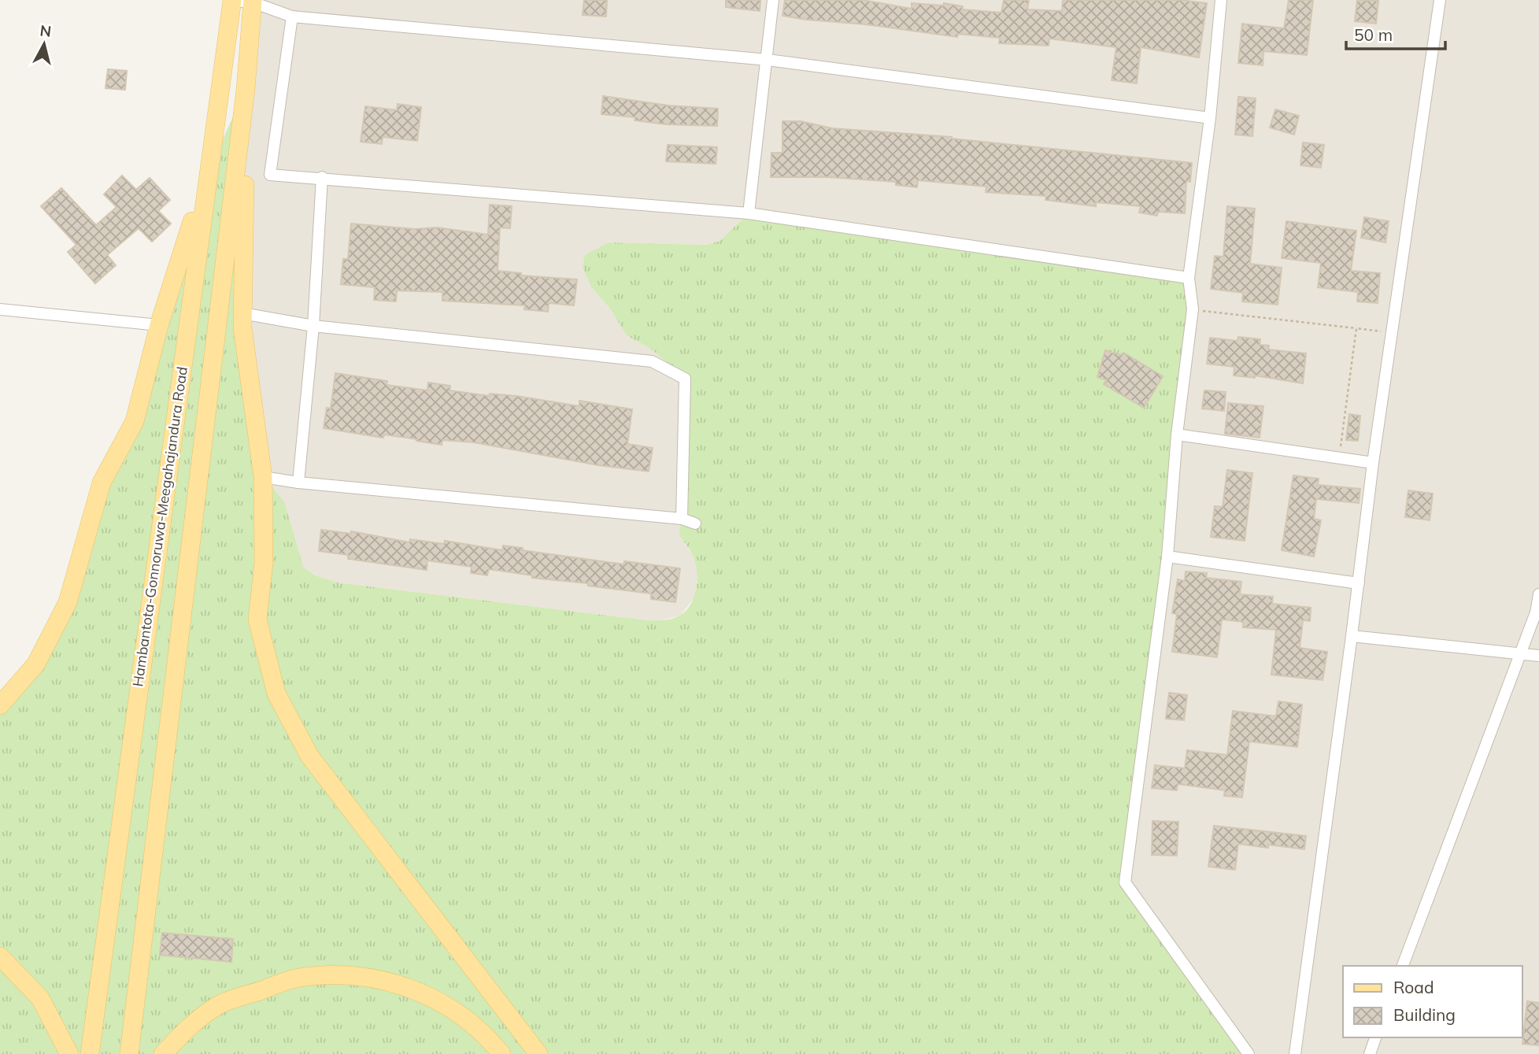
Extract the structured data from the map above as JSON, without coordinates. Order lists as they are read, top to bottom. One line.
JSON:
{"streets":{"main road":["Hambantota-Gonnoruwa-Meegahajandura Road"]},"legend":["Road","Building"],"scale_bar":"50 m","north":"top"}
